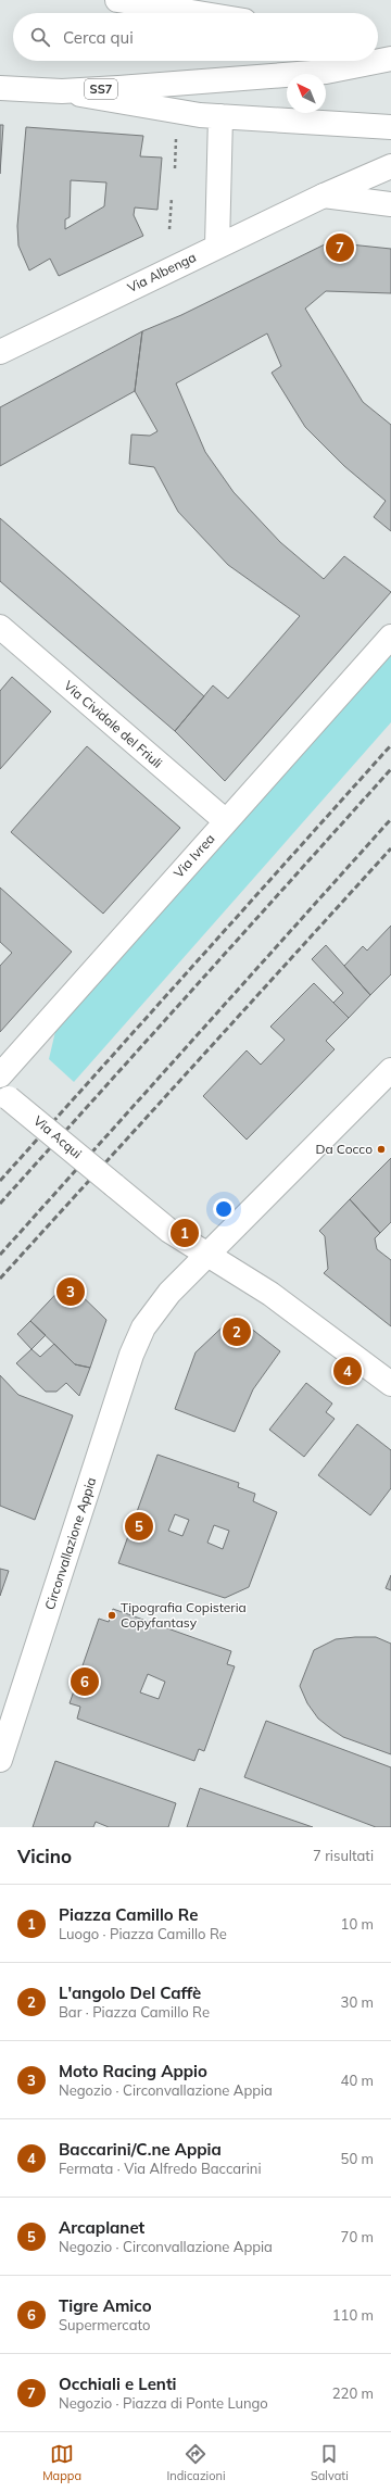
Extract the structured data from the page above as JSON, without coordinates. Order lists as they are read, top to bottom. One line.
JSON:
{"streets":{"street":["SS7","Via Albenga","Via Cividale del Friuli","Via Ivrea","Via Acqui","Circonvallazione Appia"]},"crossings":[["Via Cividale del Friuli","Via Ivrea"],["Via Acqui","Circonvallazione Appia"]],"places":["Da Cocco","Tipografia Copisteria Copyfantasy"],"north":"top left","page":{"search":"Cerca qui","pins":["7","1","3","2","4","5","6"],"heading":["Vicino","7 risultati"],"list":[{"mark":"1","name":"Piazza Camillo Re","note":"Luogo · Piazza Camillo Re","value":"10 m"},{"mark":"2","name":"L'angolo Del Caffè","note":"Bar · Piazza Camillo Re","value":"30 m"},{"mark":"3","name":"Moto Racing Appio","note":"Negozio · Circonvallazione Appia","value":"40 m"},{"mark":"4","name":"Baccarini/C.ne Appia","note":"Fermata · Via Alfredo Baccarini","value":"50 m"},{"mark":"5","name":"Arcaplanet","note":"Negozio · Circonvallazione Appia","value":"70 m"},{"mark":"6","name":"Tigre Amico","note":"Supermercato","value":"110 m"},{"mark":"7","name":"Occhiali e Lenti","note":"Negozio · Piazza di Ponte Lungo","value":"220 m"}],"nav":["Mappa","Indicazioni","Salvati"]}}
